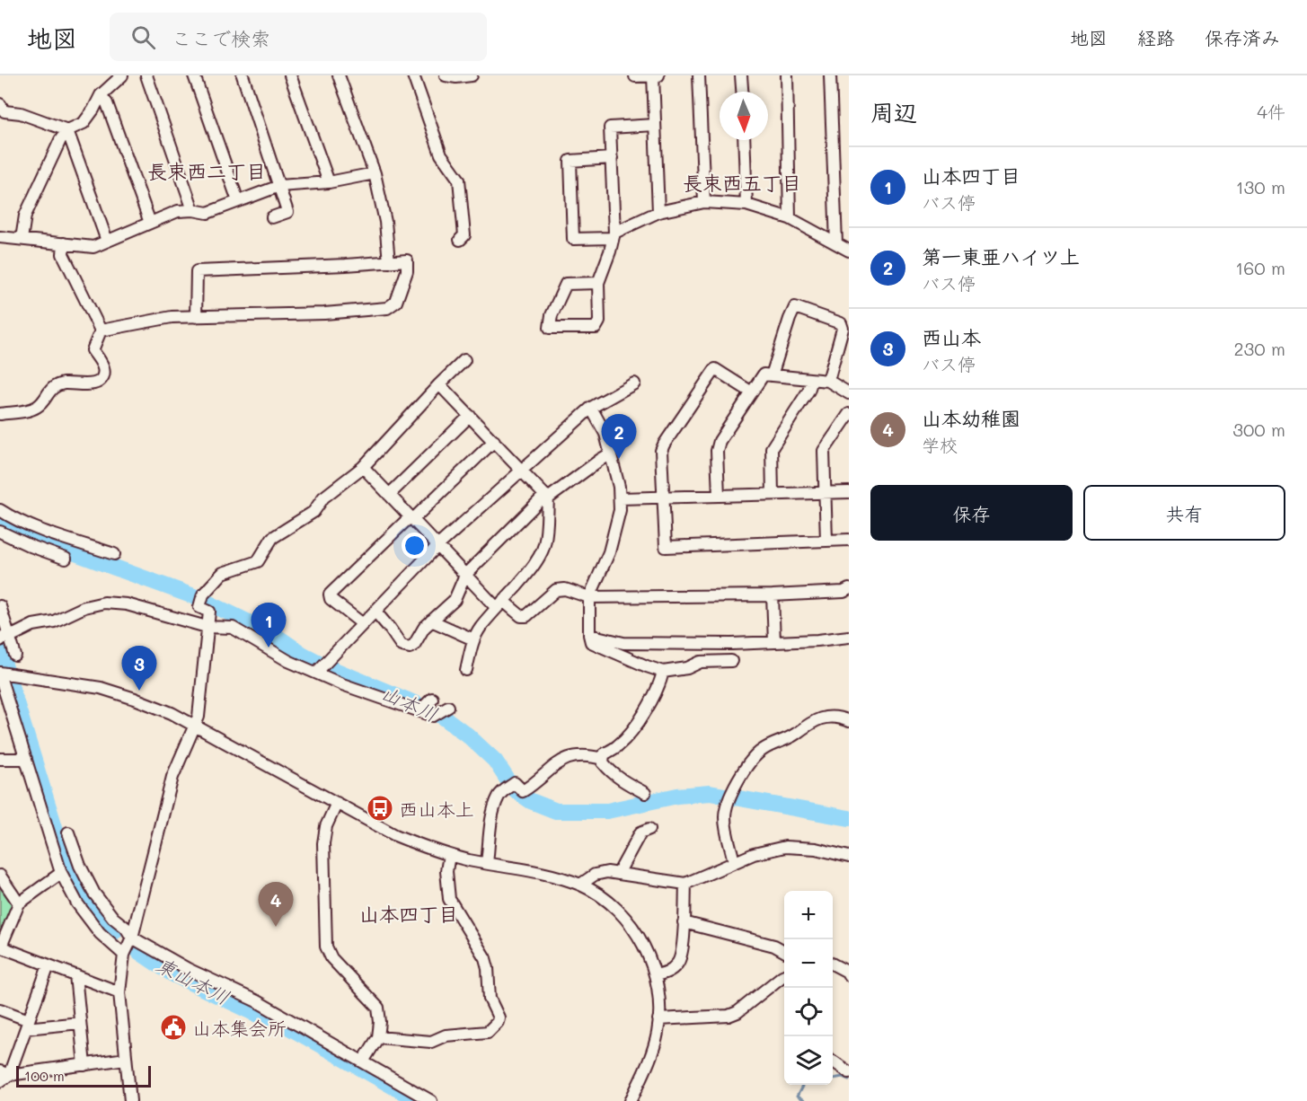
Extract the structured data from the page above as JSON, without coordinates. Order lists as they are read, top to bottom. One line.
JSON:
{"districts":["長束西二丁目","長束西五丁目","山本四丁目"],"water":["山本川","東山本川"],"places":{"bus stop":["西山本上"],"public building":["山本集会所"]},"scale_bar":"100 m","north":"bottom","page":{"header":"地図","search":"ここで検索","nav":["地図","経路","保存済み"],"heading":["周辺","4件"],"list":[{"mark":"1","name":"山本四丁目","note":"バス停","value":"130 m"},{"mark":"2","name":"第一東亜ハイツ上","note":"バス停","value":"160 m"},{"mark":"3","name":"西山本","note":"バス停","value":"230 m"},{"mark":"4","name":"山本幼稚園","note":"学校","value":"300 m"}],"pins":["2","1","3","4"],"buttons":["保存","共有"],"map_buttons":["+","−"],"scale":"100 m"}}
